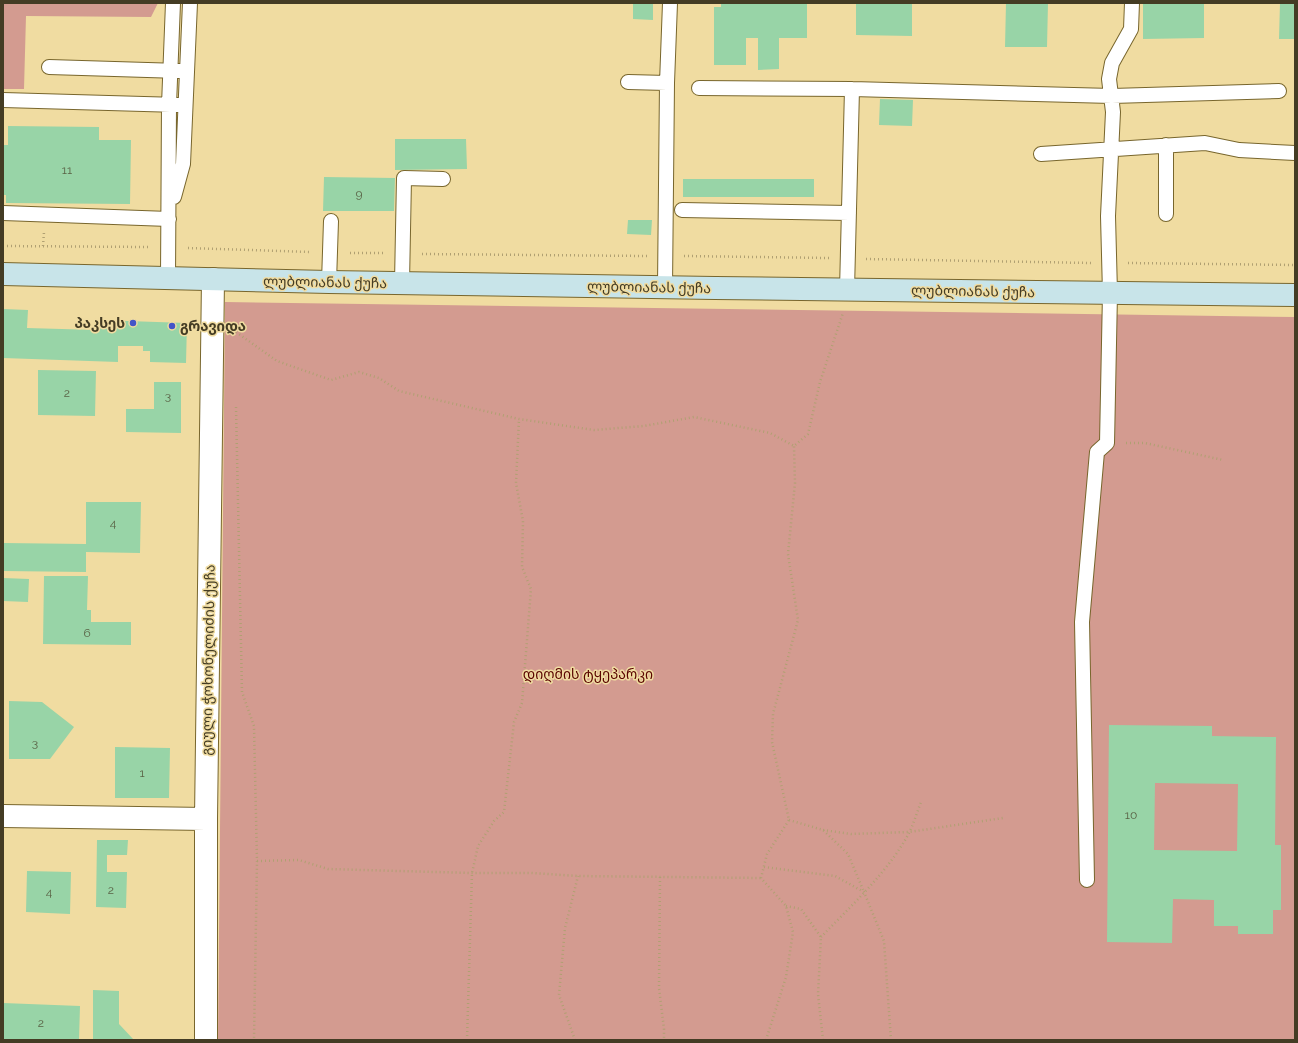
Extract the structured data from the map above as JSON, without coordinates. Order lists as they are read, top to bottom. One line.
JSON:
{"streets":{"street":["ლუბლიანას ქუჩა","გიული ჭოხონელიძის ქუჩა"]},"crossings":[["ლუბლიანას ქუჩა","გიული ჭოხონელიძის ქუჩა"]],"parks":["დიღმის ტყეპარკი"],"places":["პაკსეს","გრავიდა"],"house_numbers":["11","9","2","3","4","6","3","1","10","2","4","2"]}
